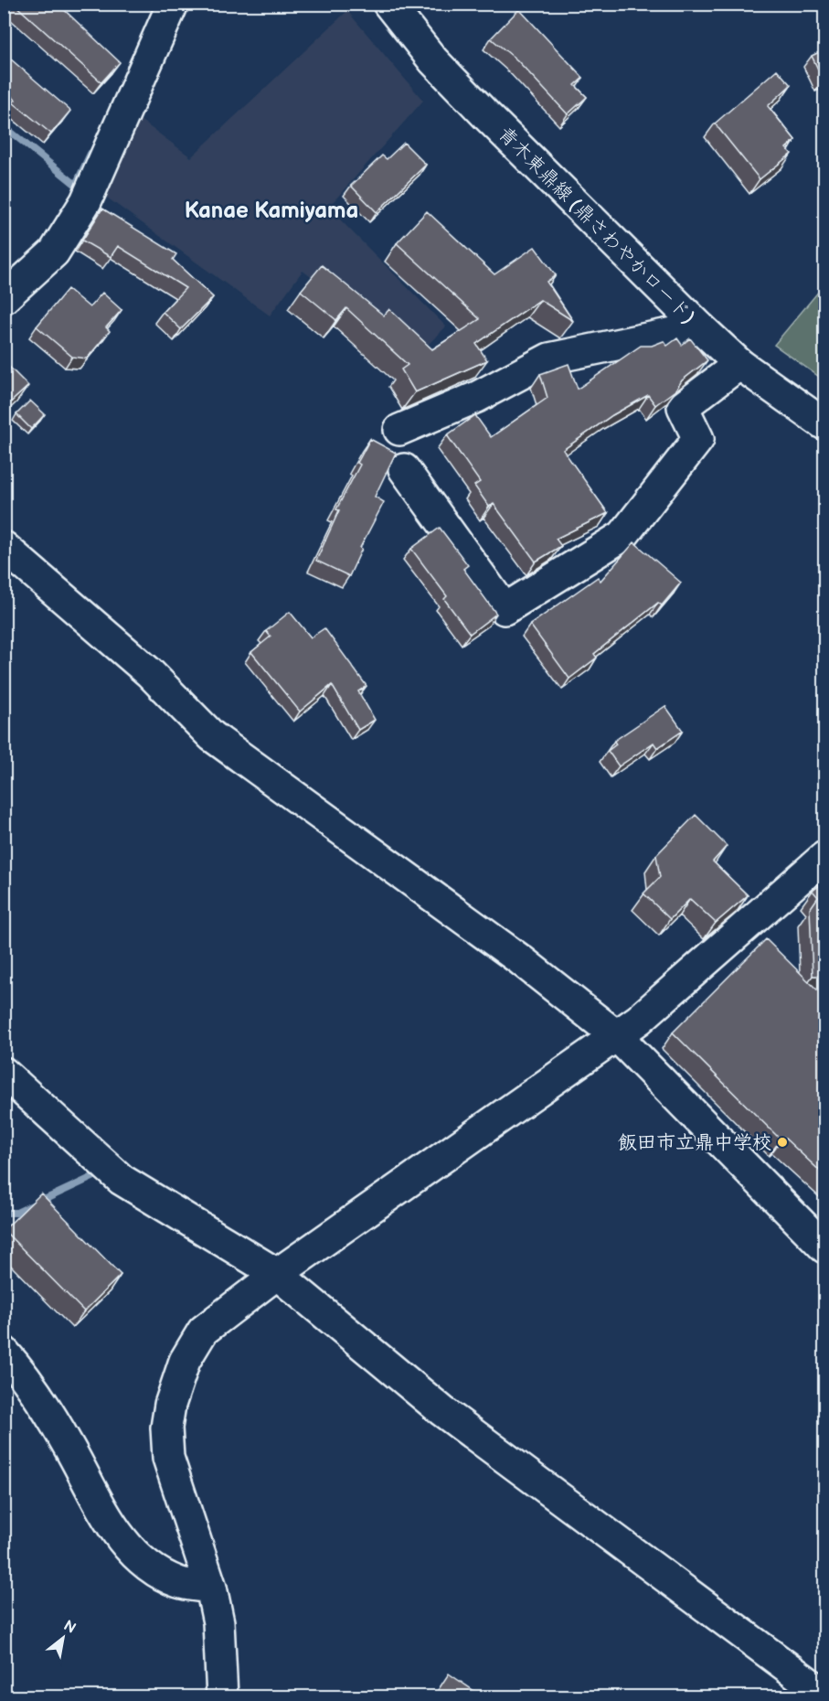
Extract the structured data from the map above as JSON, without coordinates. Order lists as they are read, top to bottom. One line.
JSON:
{"streets":{"street":["青木東鼎線 (鼎さわやかロード)"]},"districts":["Kanae Kamiyama"],"places":["飯田市立鼎中学校"],"north":"top right"}
